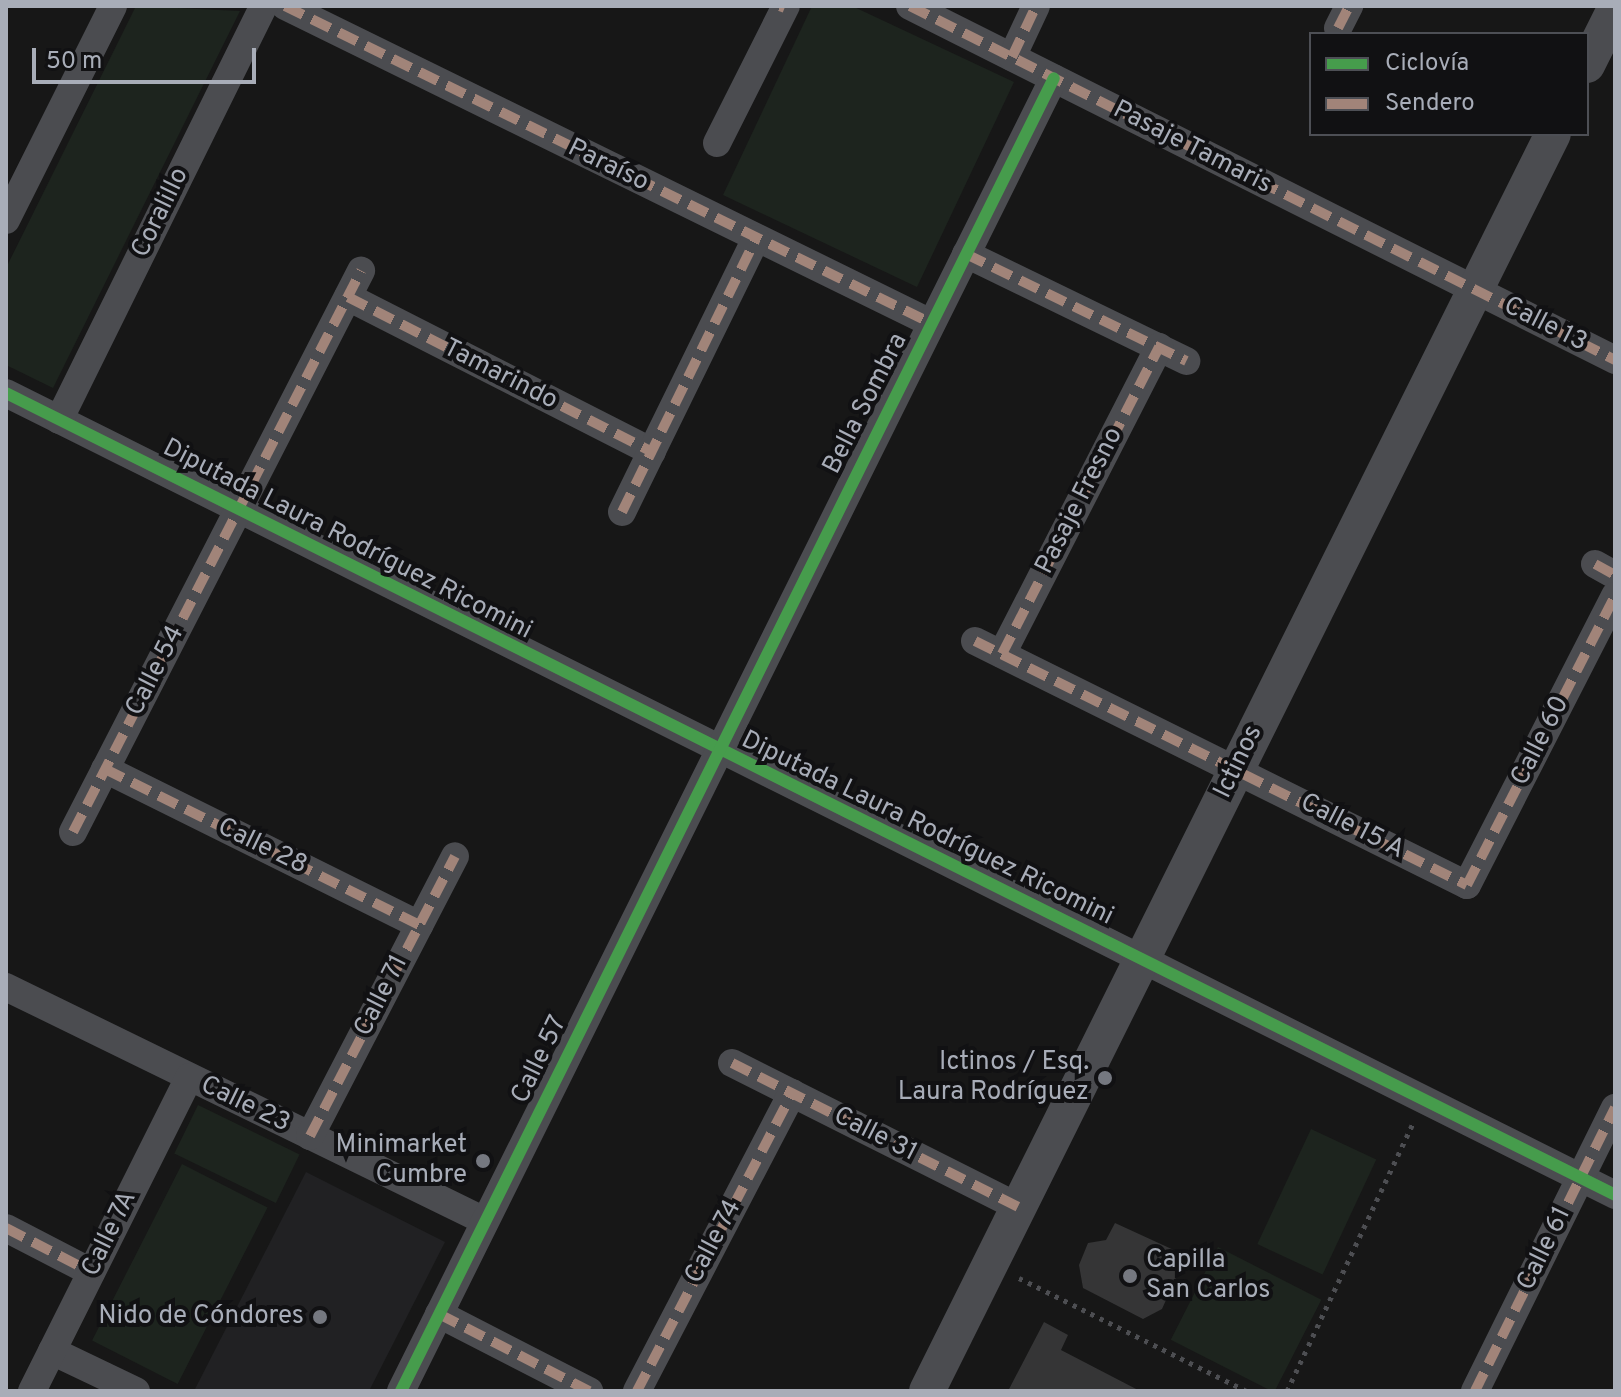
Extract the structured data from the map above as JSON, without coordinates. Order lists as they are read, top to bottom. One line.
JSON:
{"streets":{"street":["Pasaje Tamaris","Paraíso","Coralillo","Calle 13","Tamarindo","Bella Sombra","Pasaje Fresno","Diputada Laura Rodríguez Ricomini","Calle 54","Calle 60","Ictinos","Calle 15 A","Calle 28","Calle 71","Calle 57","Calle 23","Calle 31","Calle 7A","Calle 74","Calle 61"]},"crossings":[["Pasaje Tamaris","Calle 13"],["Pasaje Tamaris","Bella Sombra"],["Pasaje Tamaris","Ictinos"],["Paraíso","Bella Sombra"],["Coralillo","Diputada Laura Rodríguez Ricomini"],["Calle 13","Ictinos"],["Bella Sombra","Diputada Laura Rodríguez Ricomini"],["Bella Sombra","Calle 57"],["Diputada Laura Rodríguez Ricomini","Calle 54"],["Diputada Laura Rodríguez Ricomini","Ictinos"],["Diputada Laura Rodríguez Ricomini","Calle 57"],["Diputada Laura Rodríguez Ricomini","Calle 61"],["Calle 54","Calle 28"],["Calle 60","Calle 15 A"],["Ictinos","Calle 15 A"],["Ictinos","Calle 31"],["Calle 28","Calle 71"],["Calle 71","Calle 23"],["Calle 57","Calle 23"],["Calle 23","Calle 7A"],["Calle 31","Calle 74"]],"places":["Ictinos / Esq. Laura Rodríguez","Minimarket Cumbre","Capilla San Carlos","Nido de Cóndores"],"legend":["Ciclovía","Sendero"],"scale_bar":"50 m"}
